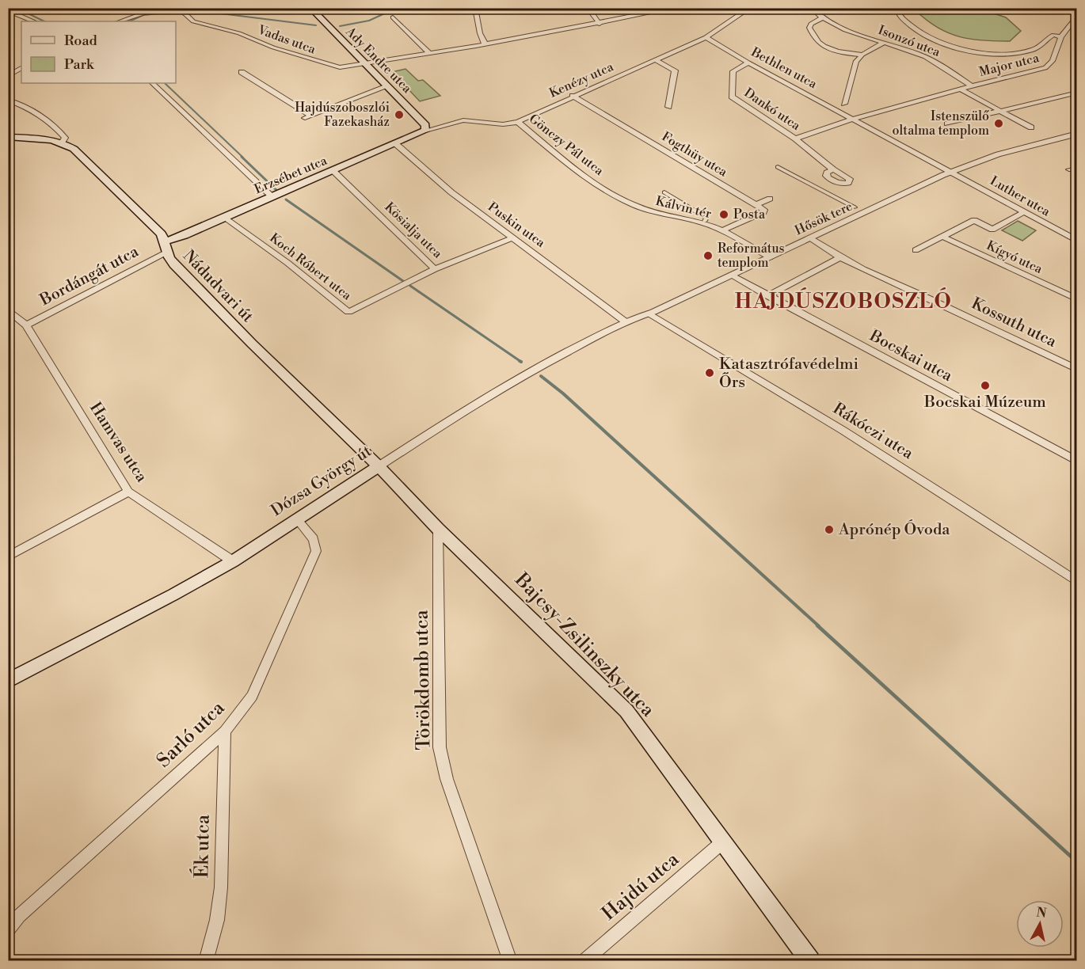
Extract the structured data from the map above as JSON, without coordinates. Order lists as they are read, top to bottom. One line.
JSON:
{"streets":{"main road":["Ady Endre utca","Erzsébet utca","Nádudvari út","Dózsa György út","Bajcsy-Zsilinszky utca"],"street":["Vadas utca","Isonzó utca","Major utca","Bethlen utca","Kenézy utca","Dankó utca","Gönczy Pál utca","Fogthüy utca","Luther utca","Kálvin tér","Hősök tere","Puskin utca","Kösialja utca","Kígyó utca","Koch Róbert utca","Bordángát utca","Kossuth utca","Bocskai utca","Rákóczi utca","Hamvas utca","Törökdomb utca","Sarló utca","Ék utca","Hajdú utca"]},"crossings":[["Vadas utca","Ady Endre utca"],["Isonzó utca","Major utca"],["Ady Endre utca","Gönczy Pál utca"],["Ady Endre utca","Erzsébet utca"],["Major utca","Bethlen utca"],["Bethlen utca","Kenézy utca"],["Bethlen utca","Dankó utca"],["Bethlen utca","Luther utca"],["Bethlen utca","Hősök tere"],["Kenézy utca","Gönczy Pál utca"],["Kenézy utca","Fogthüy utca"],["Gönczy Pál utca","Erzsébet utca"],["Gönczy Pál utca","Kálvin tér"],["Erzsébet utca","Puskin utca"],["Erzsébet utca","Kösialja utca"],["Erzsébet utca","Koch Róbert utca"],["Erzsébet utca","Bordángát utca"],["Erzsébet utca","Nádudvari út"],["Luther utca","Hősök tere"],["Kálvin tér","Hősök tere"],["Hősök tere","Kossuth utca"],["Hősök tere","Bocskai utca"],["Hősök tere","Rákóczi utca"],["Hősök tere","Dózsa György út"],["Puskin utca","Kösialja utca"],["Puskin utca","Dózsa György út"],["Kösialja utca","Koch Róbert utca"],["Bordángát utca","Nádudvari út"],["Bordángát utca","Hamvas utca"],["Nádudvari út","Dózsa György út"],["Nádudvari út","Bajcsy-Zsilinszky utca"],["Rákóczi utca","Dózsa György út"],["Hamvas utca","Dózsa György út"],["Dózsa György út","Bajcsy-Zsilinszky utca"],["Dózsa György út","Sarló utca"],["Bajcsy-Zsilinszky utca","Törökdomb utca"],["Bajcsy-Zsilinszky utca","Hajdú utca"],["Sarló utca","Ék utca"]],"districts":["HAJDÚSZOBOSZLÓ"],"places":["Hajdúszoboszlói Fazekasház","Istenszülő oltalma templom","Posta","Református templom","Katasztrófavédelmi Őrs","Bocskai Múzeum","Aprónép Óvoda"],"legend":["Road","Park"],"north":"top"}
